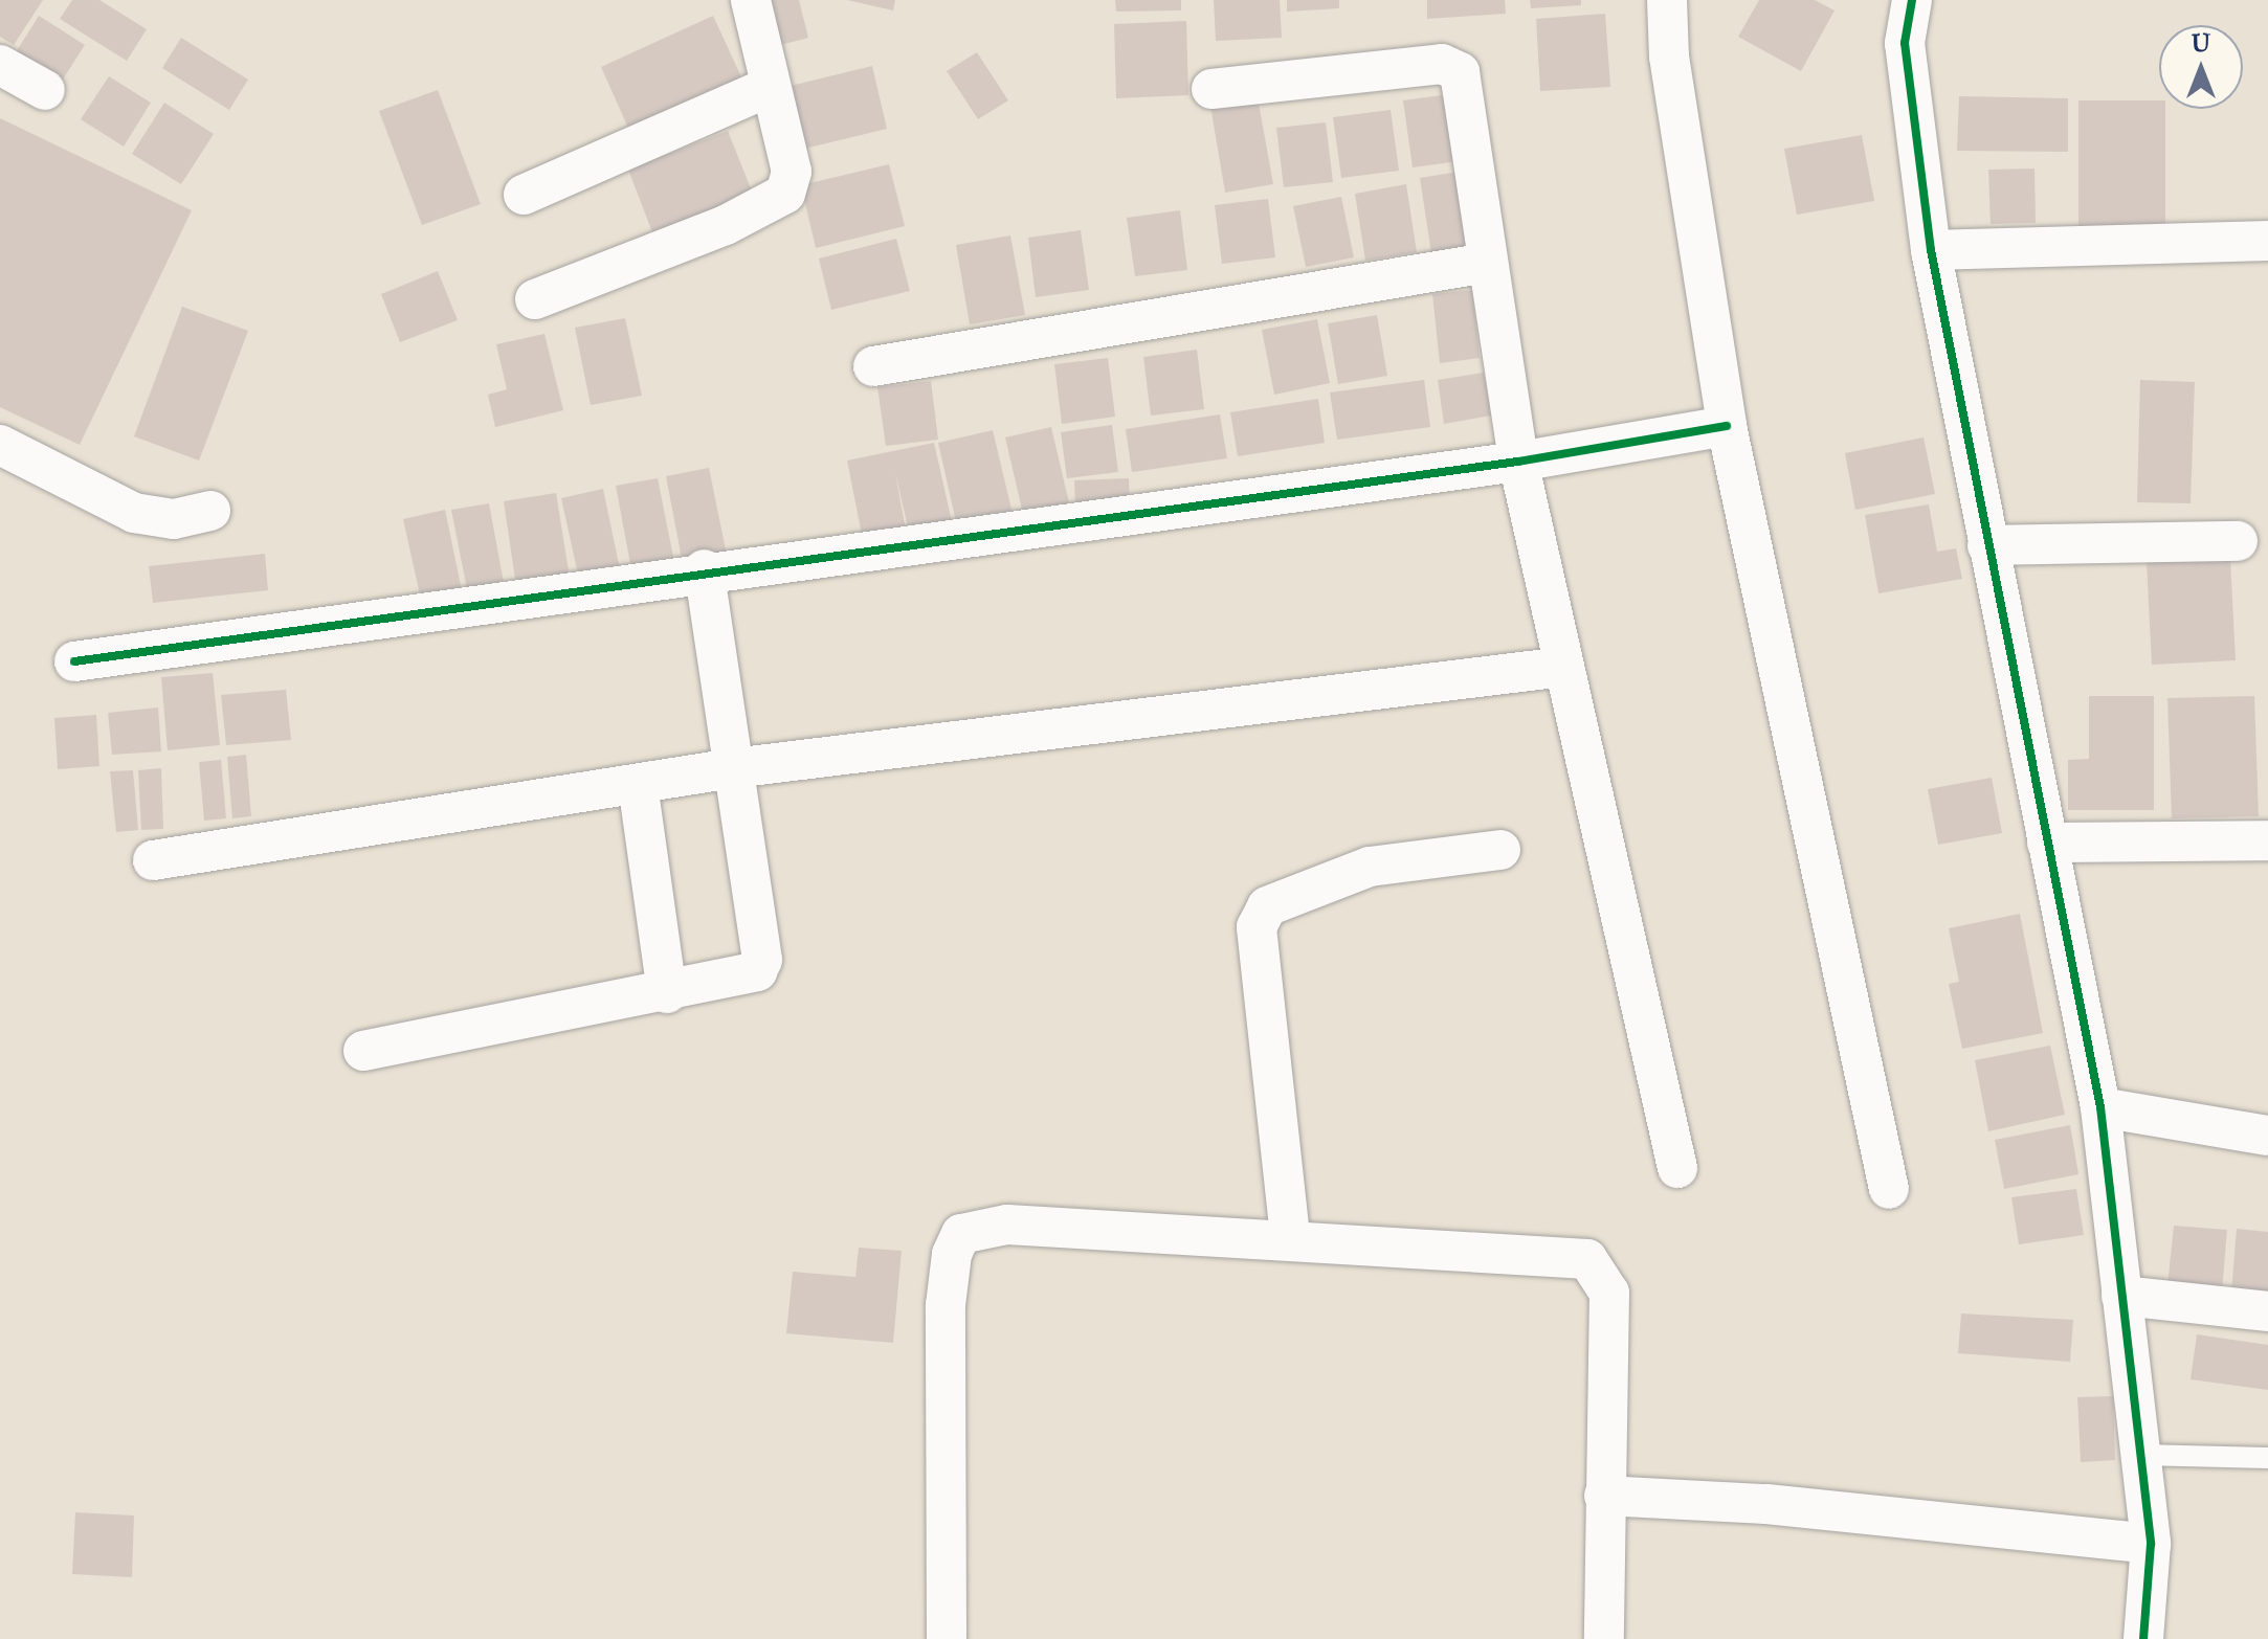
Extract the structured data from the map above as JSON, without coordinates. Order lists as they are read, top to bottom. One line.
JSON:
{"north":"top"}
